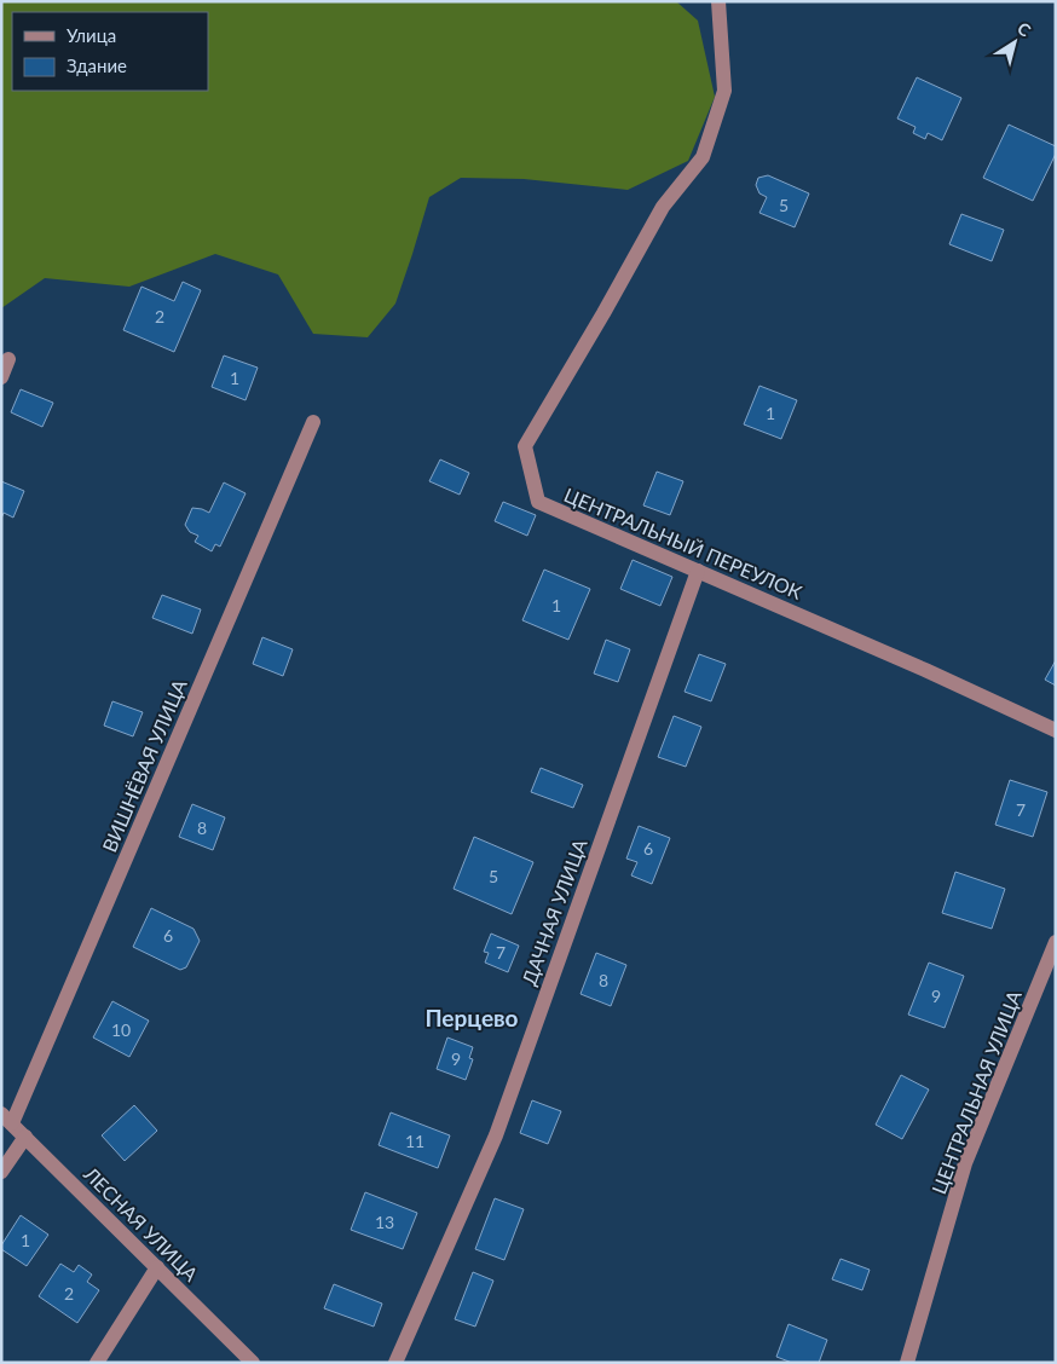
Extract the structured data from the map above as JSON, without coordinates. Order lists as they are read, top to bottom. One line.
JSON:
{"streets":{"street":["ЦЕНТРАЛЬНЫЙ ПЕРЕУЛОК","ВИШНЁВАЯ УЛИЦА","ДАЧНАЯ УЛИЦА","ЦЕНТРАЛЬНАЯ УЛИЦА","ЛЕСНАЯ УЛИЦА"]},"crossings":[["ЦЕНТРАЛЬНЫЙ ПЕРЕУЛОК","ДАЧНАЯ УЛИЦА"],["ВИШНЁВАЯ УЛИЦА","ЛЕСНАЯ УЛИЦА"]],"districts":["Перцево"],"house_numbers":["5","2","1","1","1","7","8","6","5","6","7","8","9","10","9","11","13","1","2"],"legend":["Улица","Здание"],"north":"top right"}
